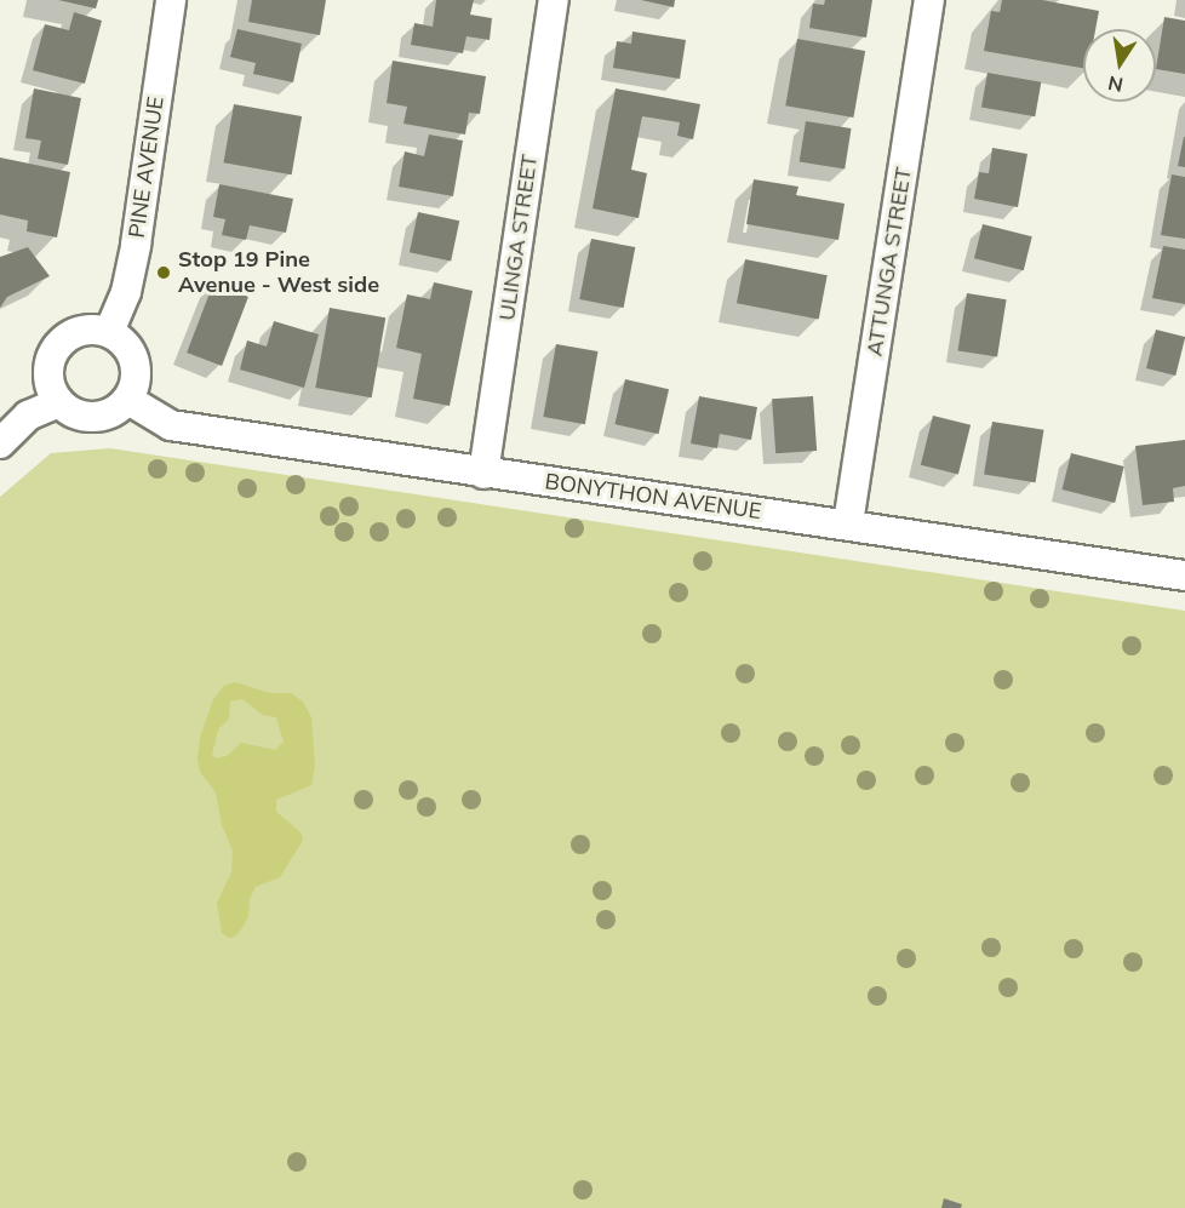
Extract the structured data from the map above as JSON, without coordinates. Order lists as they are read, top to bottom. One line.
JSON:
{"streets":{"street":["PINE AVENUE","ULINGA STREET","ATTUNGA STREET","BONYTHON AVENUE"]},"crossings":[["PINE AVENUE","BONYTHON AVENUE"],["ULINGA STREET","BONYTHON AVENUE"],["ATTUNGA STREET","BONYTHON AVENUE"]],"places":["Stop 19 Pine Avenue - West side"],"north":"bottom"}
